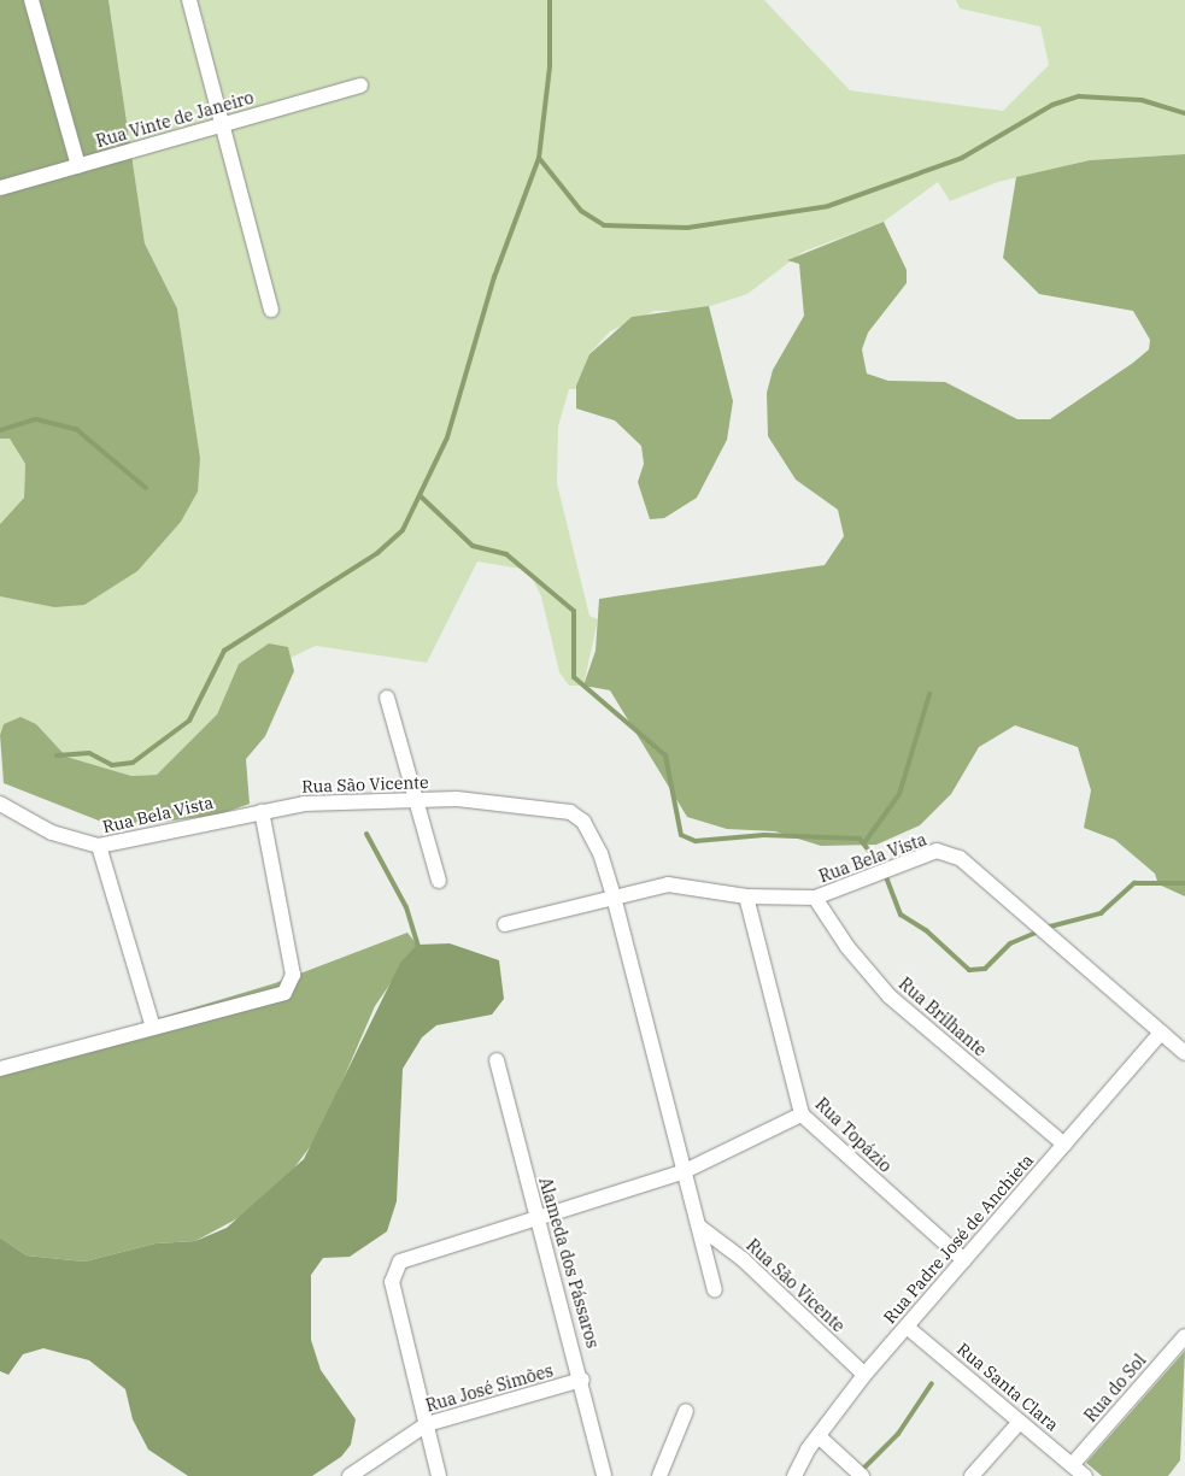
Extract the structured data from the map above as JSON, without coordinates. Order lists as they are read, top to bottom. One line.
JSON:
{"streets":{"street":["Rua Vinte de Janeiro","Rua São Vicente","Rua Bela Vista","Rua Brilhante","Rua Topázio","Rua Padre José de Anchieta","Alameda dos Pássaros","Rua Santa Clara","Rua José Simões","Rua do Sol"]},"crossings":[["Rua São Vicente","Rua Bela Vista"],["Rua São Vicente","Rua Padre José de Anchieta"],["Rua Bela Vista","Rua Brilhante"],["Rua Bela Vista","Rua Topázio"],["Rua Bela Vista","Rua Padre José de Anchieta"],["Rua Brilhante","Rua Padre José de Anchieta"],["Rua Topázio","Rua Padre José de Anchieta"],["Rua Padre José de Anchieta","Rua Santa Clara"],["Alameda dos Pássaros","Rua José Simões"],["Rua Santa Clara","Rua do Sol"]]}
